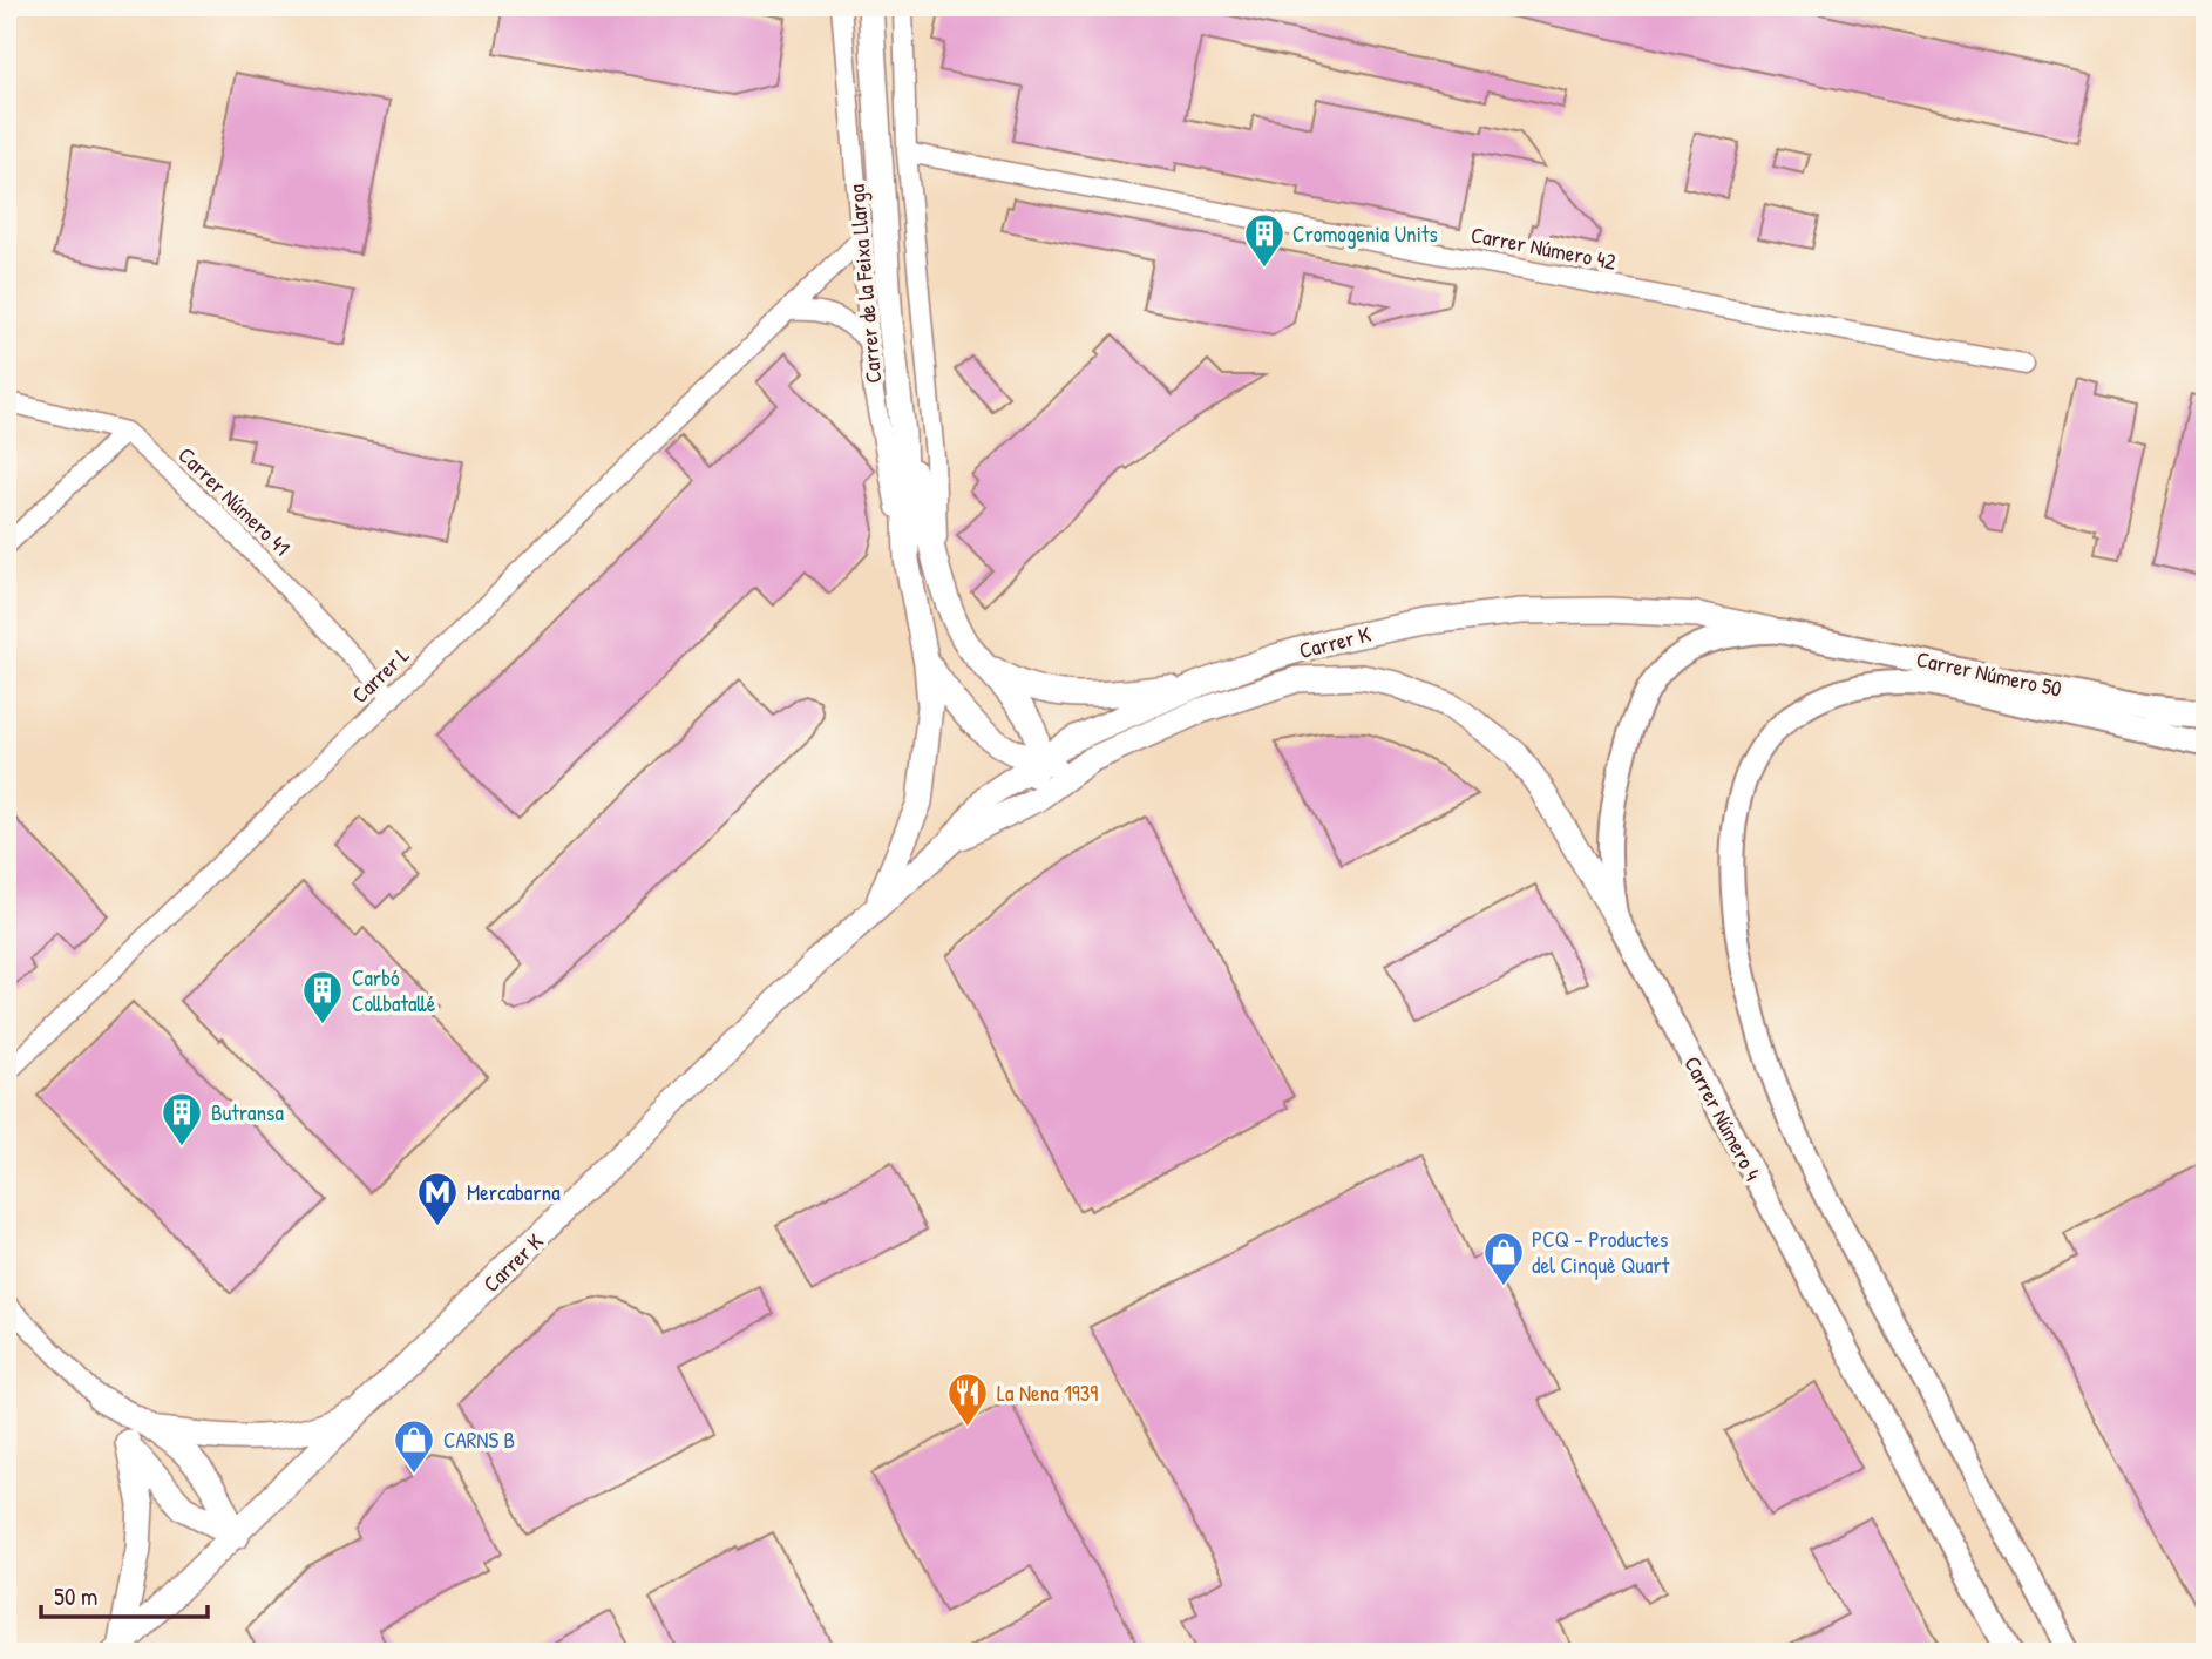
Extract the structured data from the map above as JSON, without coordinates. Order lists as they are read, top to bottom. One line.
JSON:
{"streets":{"main road":["Carrer de la Feixa Llarga","Carrer K"],"street":["Carrer Número 42","Carrer Número 41","Carrer Número 50","Carrer L","Carrer Número 4"]},"crossings":[["Carrer Número 42","Carrer de la Feixa Llarga"],["Carrer de la Feixa Llarga","Carrer K"],["Carrer de la Feixa Llarga","Carrer L"],["Carrer Número 41","Carrer L"],["Carrer K","Carrer Número 50"],["Carrer K","Carrer Número 4"],["Carrer Número 50","Carrer Número 4"]],"places":{"building":["Cromogenia Units","Carbó Collbatallé","Butransa"],"metro station":["Mercabarna"],"shop":["PCQ - Productes del Cinquè Quart","CARNS B"],"restaurant":["La Nena 1939"]},"scale_bar":"50 m"}
